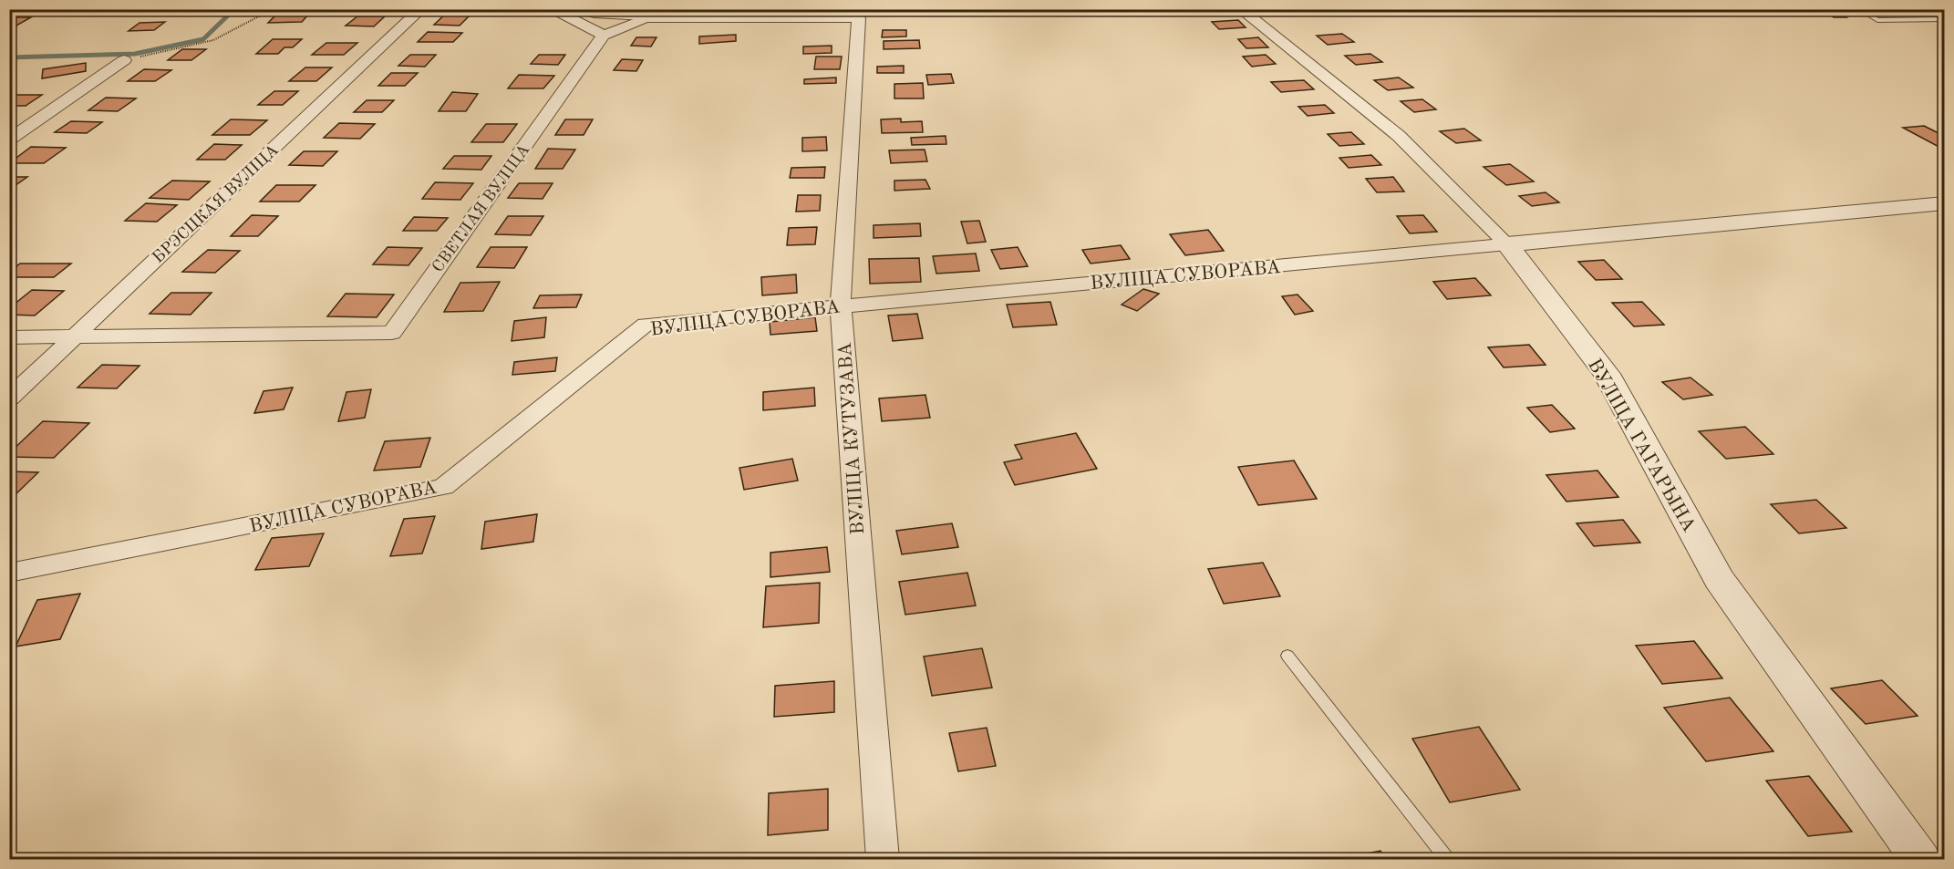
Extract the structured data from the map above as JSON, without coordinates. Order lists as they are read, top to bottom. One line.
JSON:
{"streets":{"street":["БРЭСЦКАЯ ВУЛІЦА","СВЕТЛАЯ ВУЛІЦА","ВУЛІЦА СУВОРАВА","ВУЛІЦА КУТУЗАВА","ВУЛІЦА ГАГАРЫНА"]},"crossings":[["БРЭСЦКАЯ ВУЛІЦА","СВЕТЛАЯ ВУЛІЦА"],["ВУЛІЦА СУВОРАВА","ВУЛІЦА КУТУЗАВА"],["ВУЛІЦА СУВОРАВА","ВУЛІЦА ГАГАРЫНА"]]}
